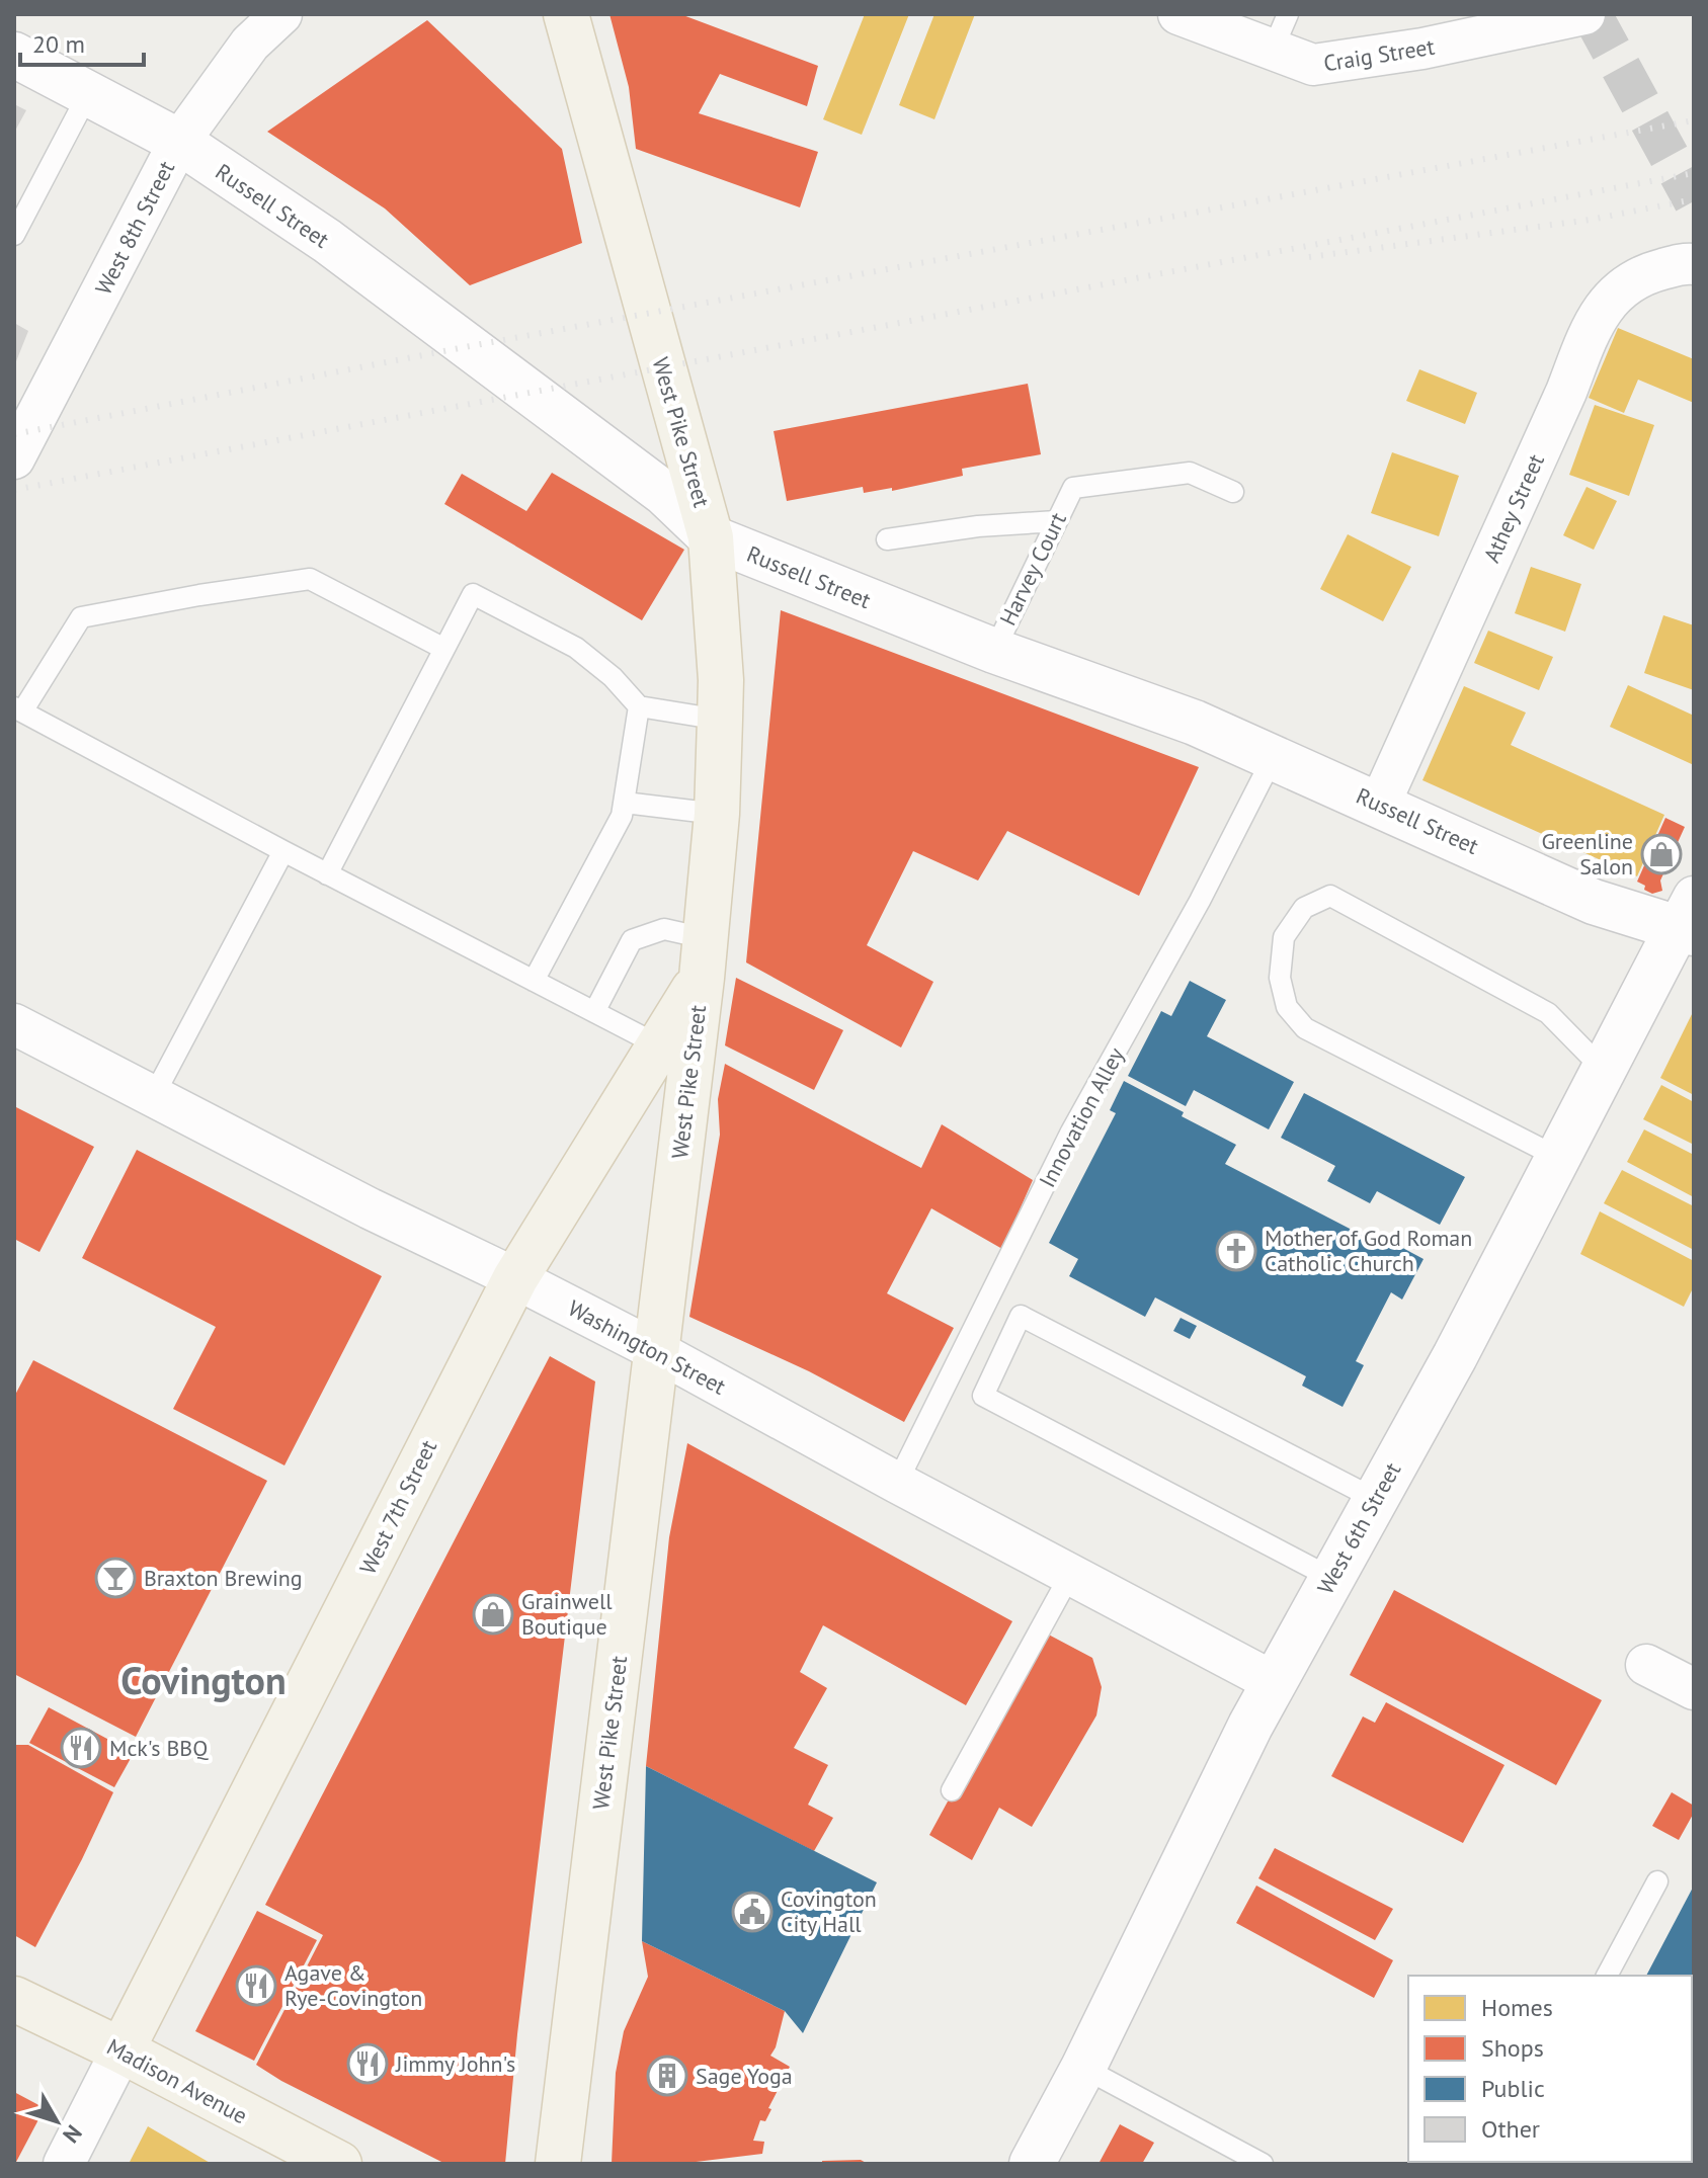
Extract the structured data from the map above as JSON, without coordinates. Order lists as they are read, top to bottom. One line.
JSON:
{"streets":{"main road":["West Pike Street","West 7th Street","Madison Avenue"],"street":["Craig Street","Russell Street","West 8th Street","Athey Street","Washington Street","West 6th Street"],"lane":["Harvey Court","Innovation Alley"]},"crossings":[["Russell Street","West 8th Street"],["Russell Street","West Pike Street"],["Russell Street","Athey Street"],["Russell Street","Harvey Court"],["Russell Street","Innovation Alley"],["Russell Street","West 6th Street"],["West Pike Street","Washington Street"],["West Pike Street","West 7th Street"],["Innovation Alley","Washington Street"],["Washington Street","West 7th Street"],["Washington Street","West 6th Street"],["West 7th Street","Madison Avenue"]],"districts":["Covington"],"places":{"shop":["Greenline Salon","Grainwell Boutique"],"church":["Mother of God Roman Catholic Church"],"bar":["Braxton Brewing"],"restaurant":["Mck's BBQ","Agave & Rye-Covington","Jimmy John's"],"public building":["Covington City Hall"],"building":["Sage Yoga"]},"legend":["Homes","Shops","Public","Other"],"scale_bar":"20 m","north":"bottom right"}
